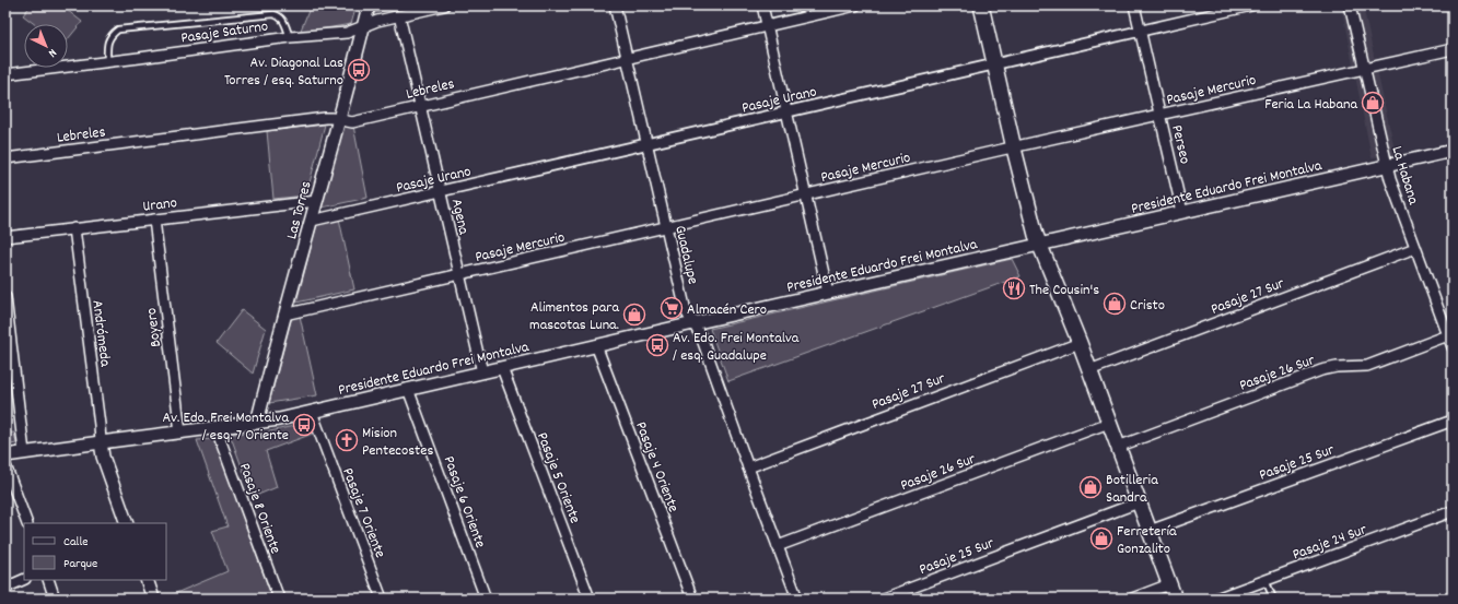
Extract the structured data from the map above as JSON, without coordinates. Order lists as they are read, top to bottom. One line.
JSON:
{"streets":{"street":["Pasaje Saturno","Lebreles","Pasaje Mercurio","Pasaje Urano","Perseo","La Habana","Presidente Eduardo Frei Montalva","Urano","Las Torres","Agena","Guadalupe","Pasaje 27 Sur","Boyero","Andrómeda","Pasaje 26 Sur","Pasaje 25 Sur","Pasaje 4 Oriente","Pasaje 5 Oriente","Pasaje 6 Oriente","Pasaje 8 Oriente","Pasaje 7 Oriente","Pasaje 24 Sur"]},"crossings":[["Pasaje Saturno","Las Torres"],["Pasaje Saturno","Agena"],["Lebreles","Las Torres"],["Lebreles","Agena"],["Lebreles","Guadalupe"],["Pasaje Mercurio","Perseo"],["Pasaje Mercurio","La Habana"],["Pasaje Mercurio","Las Torres"],["Pasaje Mercurio","Agena"],["Pasaje Mercurio","Guadalupe"],["Pasaje Urano","Perseo"],["Pasaje Urano","Las Torres"],["Pasaje Urano","Agena"],["Pasaje Urano","Guadalupe"],["Perseo","Presidente Eduardo Frei Montalva"],["La Habana","Presidente Eduardo Frei Montalva"],["La Habana","Pasaje 27 Sur"],["La Habana","Pasaje 26 Sur"],["Presidente Eduardo Frei Montalva","Las Torres"],["Presidente Eduardo Frei Montalva","Agena"],["Presidente Eduardo Frei Montalva","Guadalupe"],["Presidente Eduardo Frei Montalva","Boyero"],["Presidente Eduardo Frei Montalva","Andrómeda"],["Presidente Eduardo Frei Montalva","Pasaje 4 Oriente"],["Presidente Eduardo Frei Montalva","Pasaje 5 Oriente"],["Presidente Eduardo Frei Montalva","Pasaje 6 Oriente"],["Presidente Eduardo Frei Montalva","Pasaje 8 Oriente"],["Presidente Eduardo Frei Montalva","Pasaje 7 Oriente"],["Urano","Las Torres"],["Urano","Boyero"],["Urano","Andrómeda"],["Guadalupe","Pasaje 27 Sur"],["Guadalupe","Pasaje 26 Sur"]],"places":{"bus stop":["Av. Diagonal Las Torres / esq. Saturno","Av. Edo. Frei Montalva / esq. Guadalupe","Av. Edo. Frei Montalva / esq. 7 Oriente"],"shop":["Feria La Habana","Cristo","Alimentos para mascotas Luna.","Botilleria Sandra","Ferretería Gonzalito"],"restaurant":["The Cousin's"],"supermarket":["Almacén Cero"],"church":["Mision Pentecostes"]},"legend":["Calle","Parque"],"north":"bottom right"}
